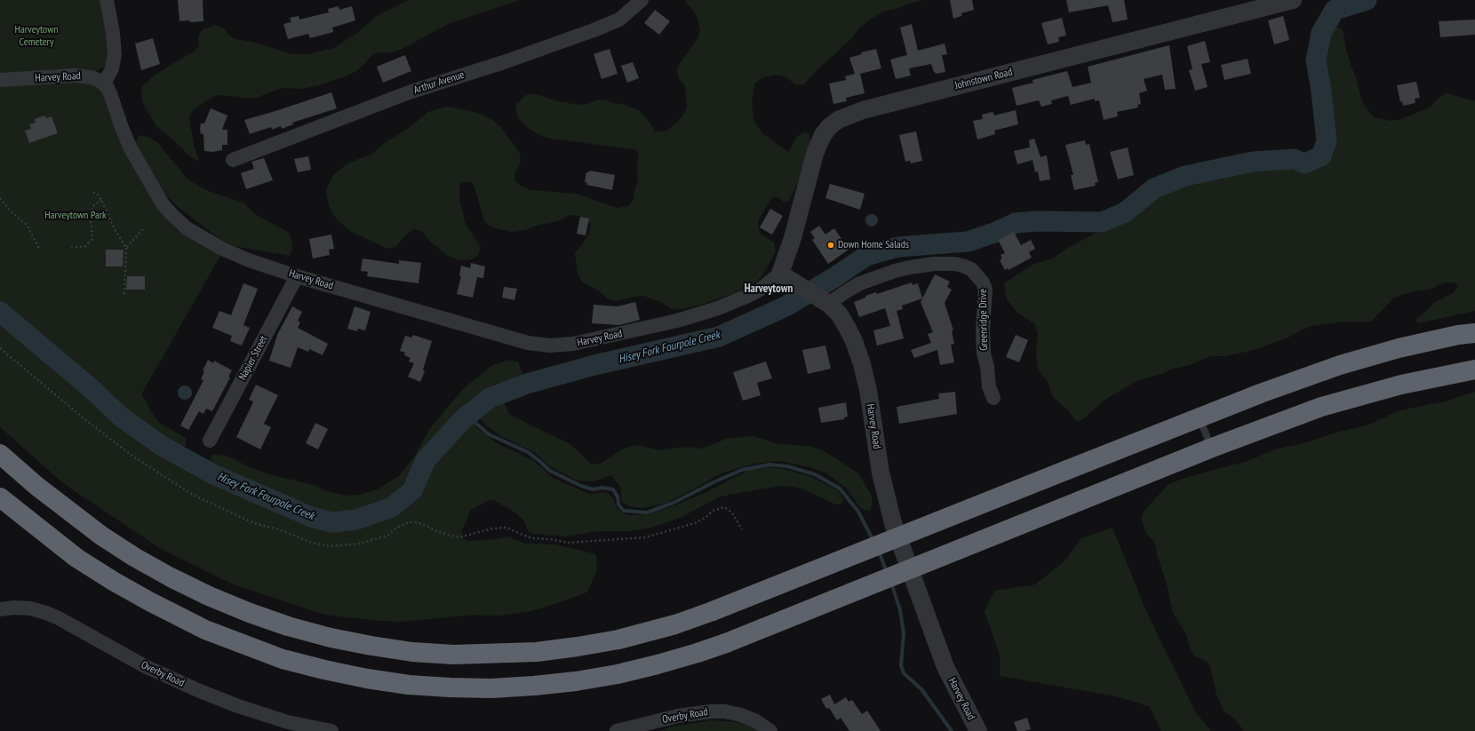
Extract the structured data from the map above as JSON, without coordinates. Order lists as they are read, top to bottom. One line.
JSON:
{"streets":{"street":["Harvey Road","Johnstown Road","Arthur Avenue","Greenridge Drive","Napier Street","Overby Road"]},"crossings":[["Harvey Road","Johnstown Road"],["Harvey Road","Greenridge Drive"],["Harvey Road","Napier Street"]],"districts":["Harveytown"],"water":["Hisey Fork Fourpole Creek"],"parks":["Harveytown Cemetery","Harveytown Park"],"places":["Down Home Salads"]}
